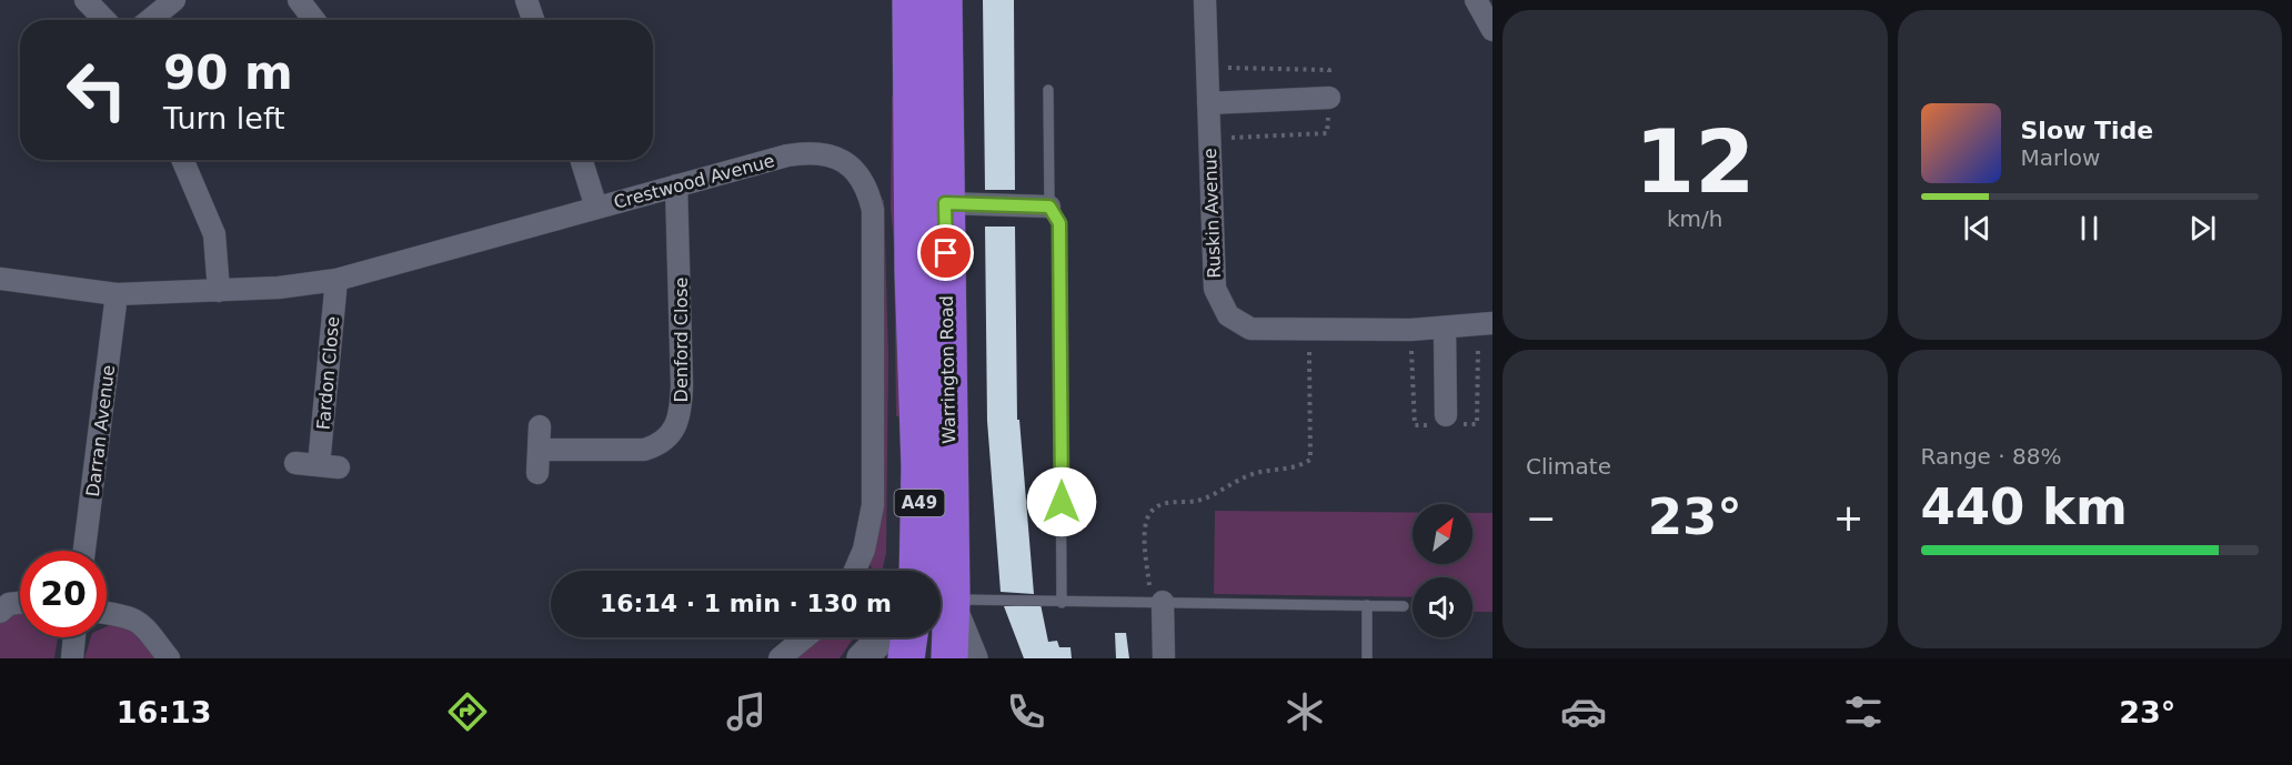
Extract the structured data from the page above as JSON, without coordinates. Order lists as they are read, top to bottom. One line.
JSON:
{"streets":{"highway":["Warrington Road","A49"],"street":["Crestwood Avenue","Ruskin Avenue","Denford Close","Fardon Close","Darran Avenue"]},"crossings":[["Crestwood Avenue","Denford Close"],["Crestwood Avenue","Fardon Close"],["Crestwood Avenue","Darran Avenue"]],"north":"top right","page":{"tile":[["12","km/h"],"Climate",["Range · 88%","440 km"]],"turn":["90 m","Turn left"],"song":["Slow Tide","Marlow"],"heat":["−","23°","+"],"limit":"20","trip":"16:14 · 1 min · 130 m","tabs":["16:13","23°"]}}
